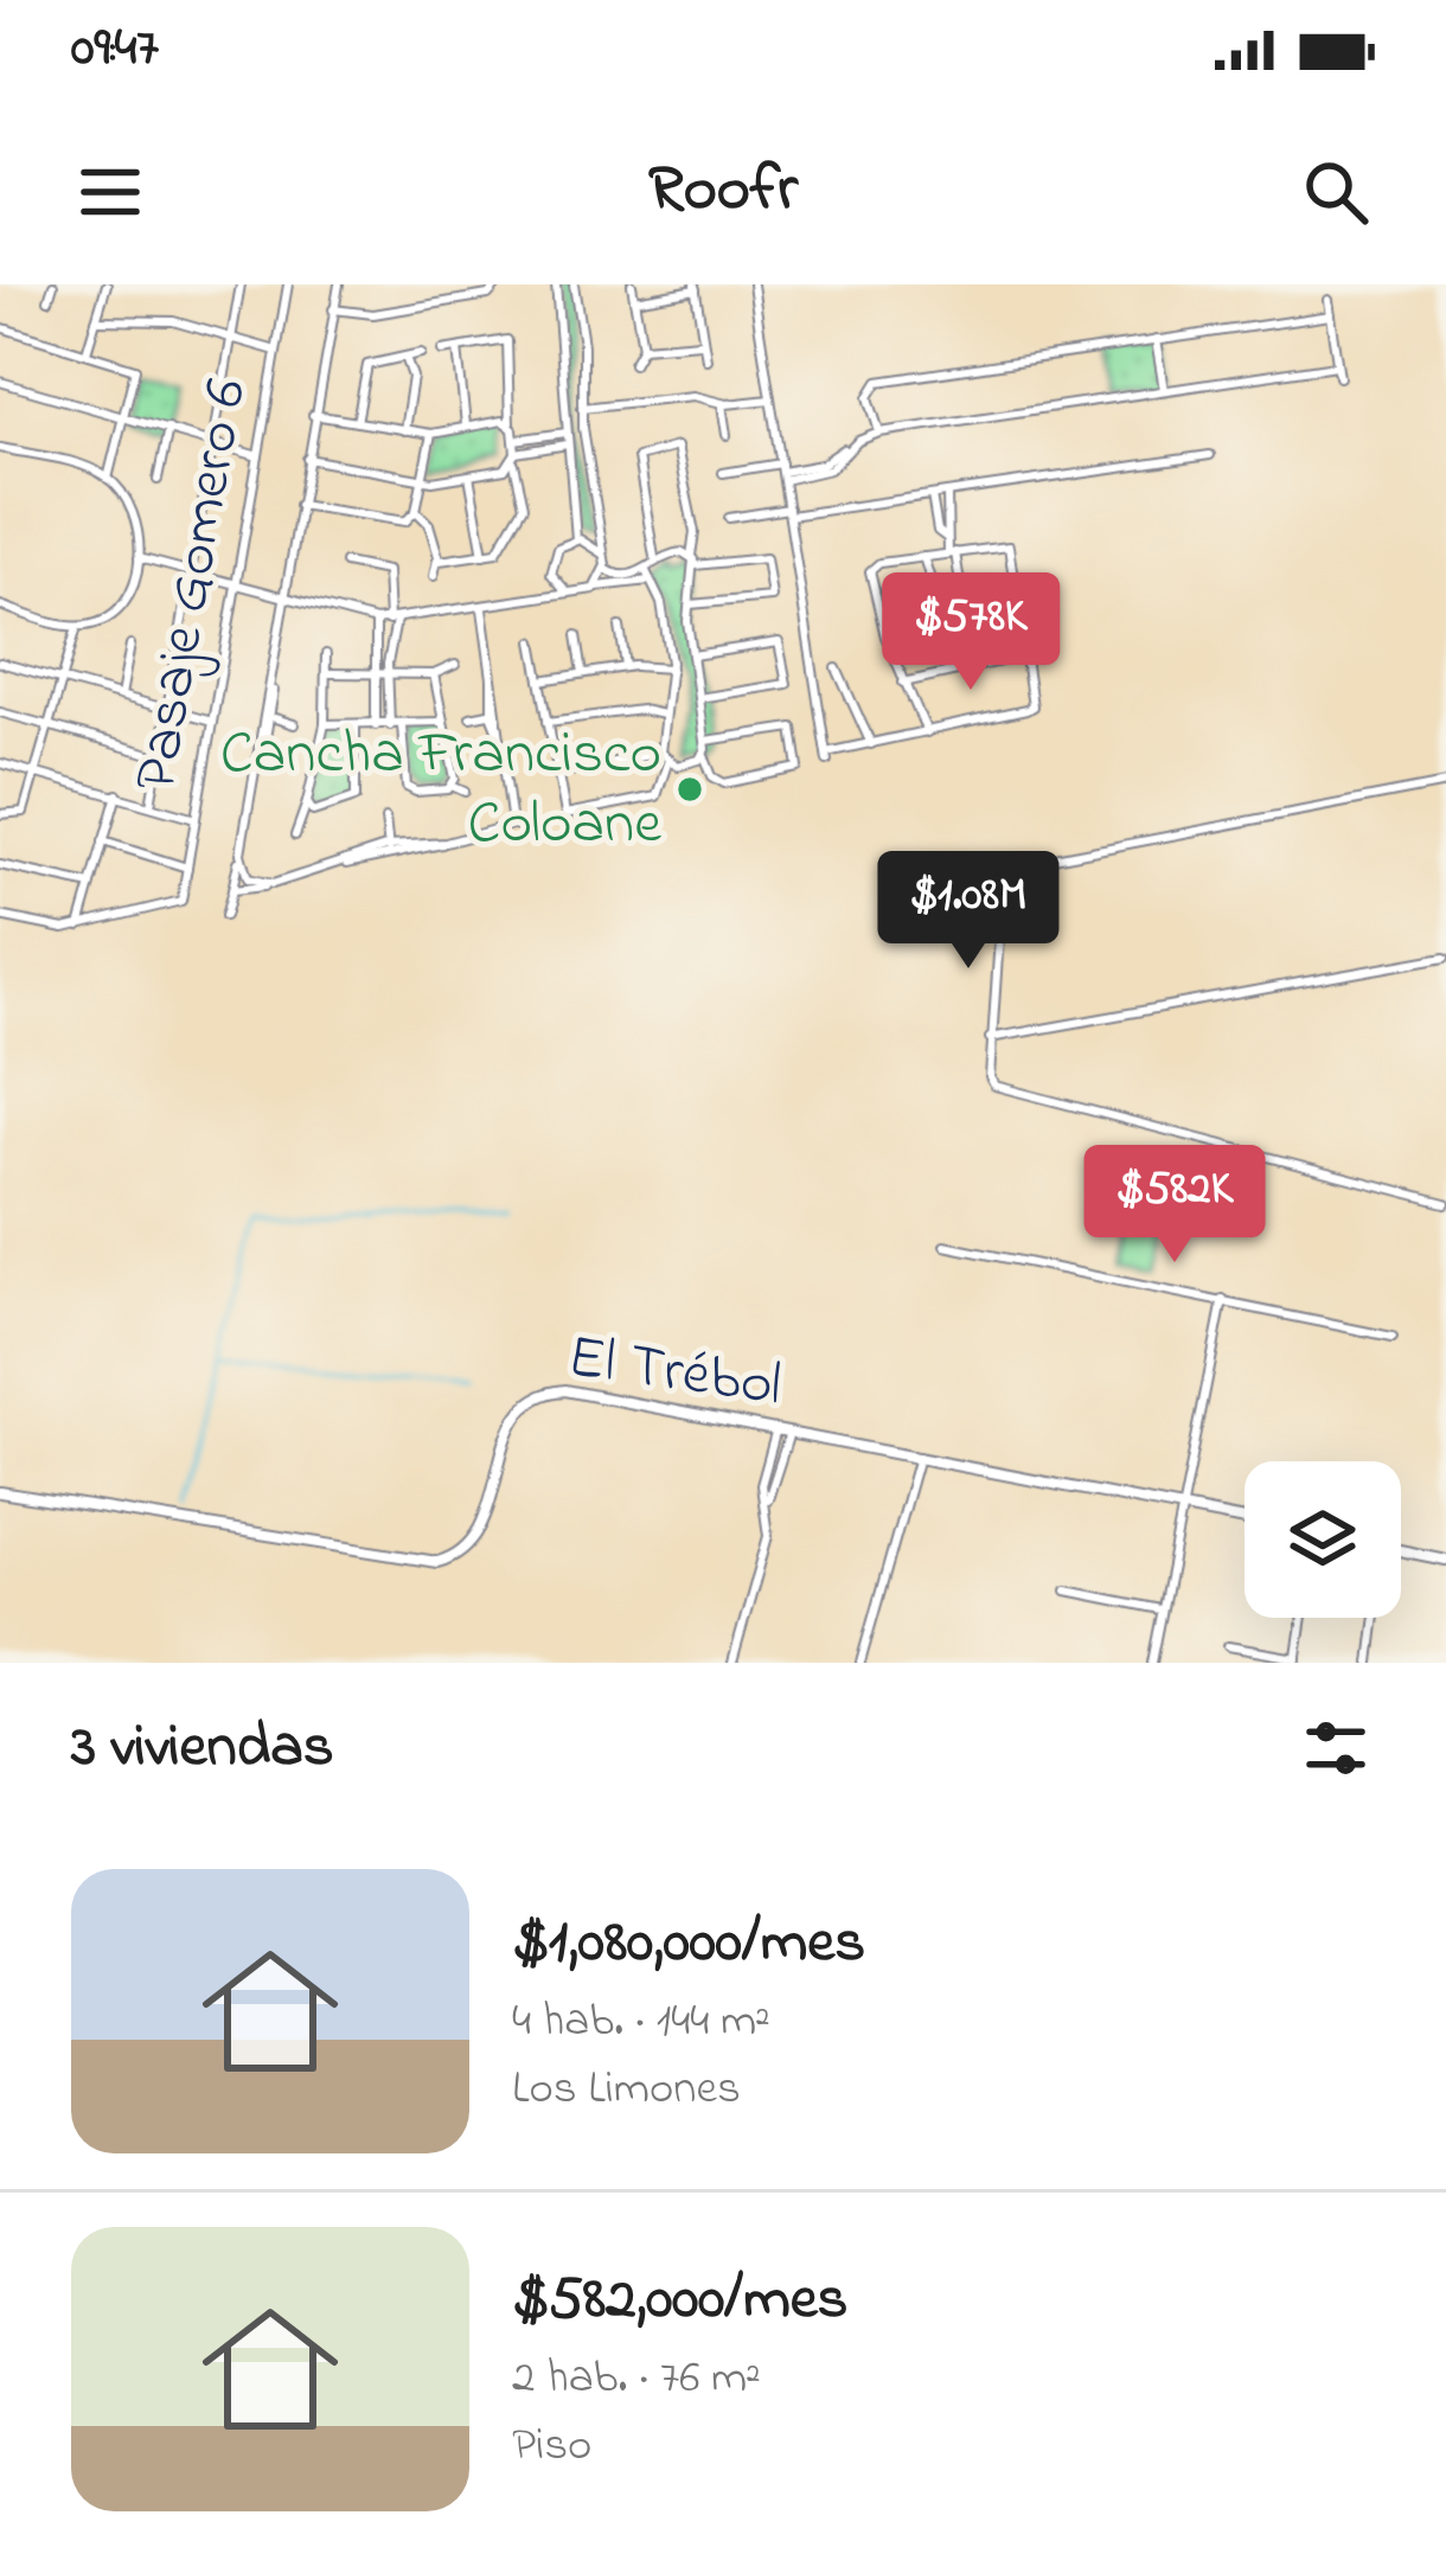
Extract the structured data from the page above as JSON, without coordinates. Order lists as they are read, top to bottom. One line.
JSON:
{"streets":{"main road":["El Trébol"],"street":["Pasaje Gomero 6"]},"places":["Cancha Francisco Coloane"],"page":{"status":"09:47","header":"Roofr","price":["$578K","$1.08M","$582K"],"heading":"3 viviendas","list":[{"name":"$1,080,000/mes","note":"4 hab. · 144 m² · Los Limones"},{"name":"$582,000/mes","note":"2 hab. · 76 m² · Piso"}]}}
